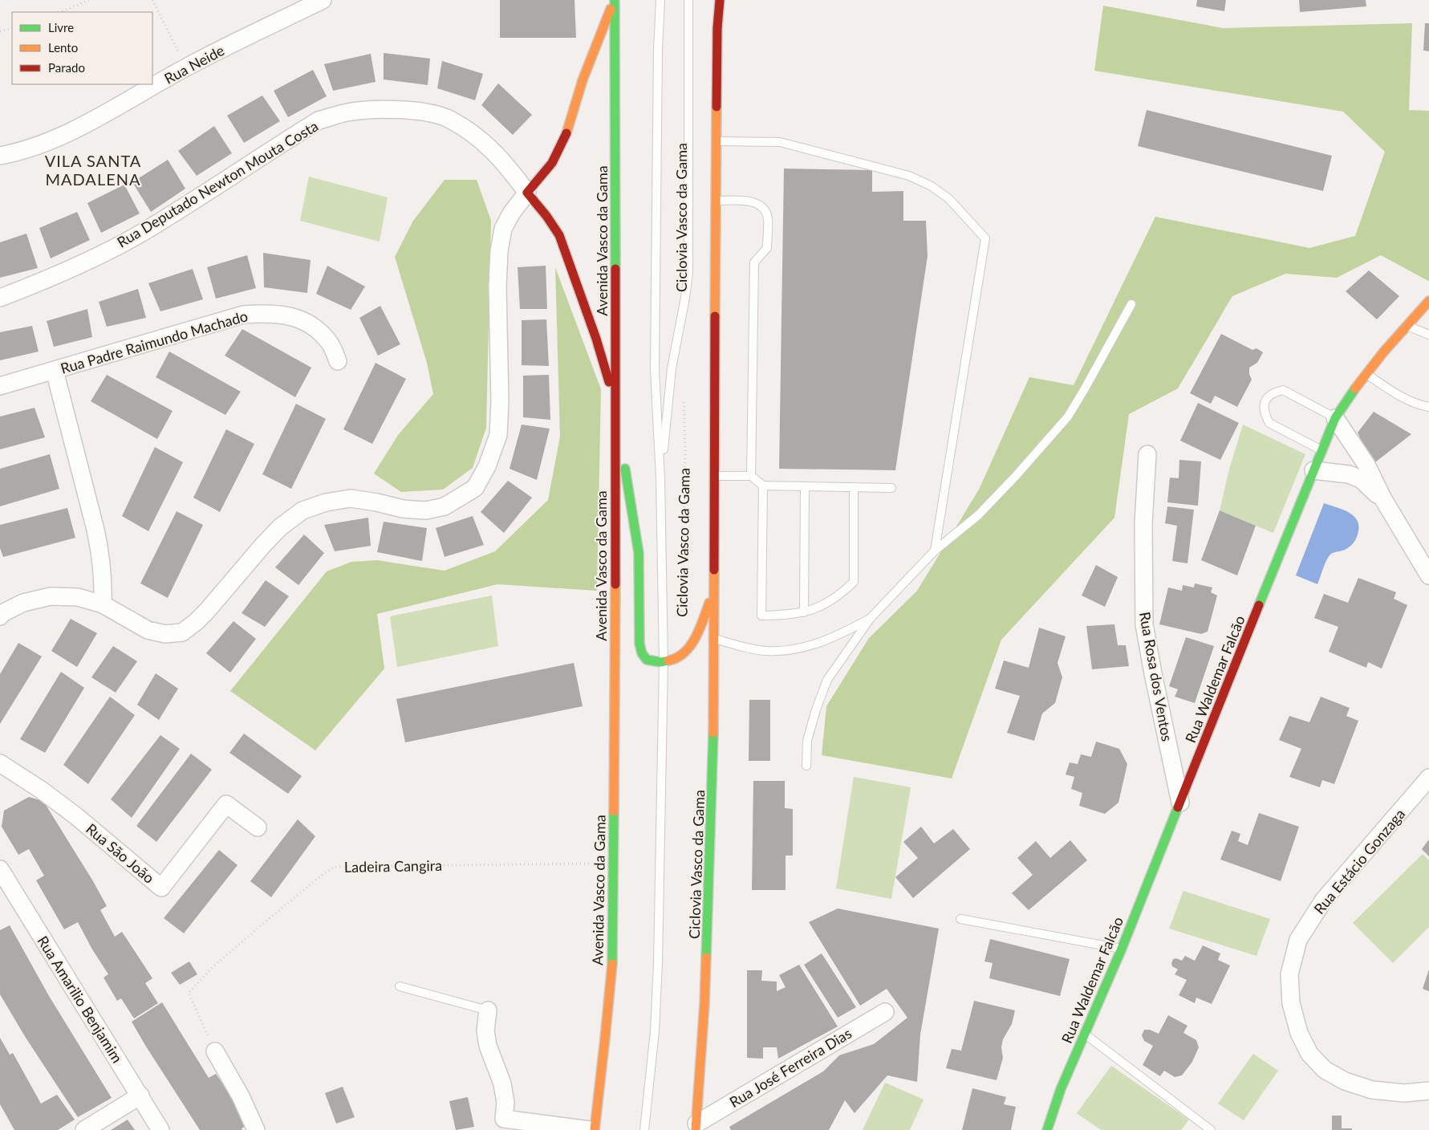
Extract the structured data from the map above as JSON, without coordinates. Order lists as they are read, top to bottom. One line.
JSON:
{"streets":{"main road":["Avenida Vasco da Gama","Rua Waldemar Falcão"],"street":["Rua Neide","Rua Deputado Newton Mouta Costa","Rua Padre Raimundo Machado","Rua Rosa dos Ventos","Rua São João","Rua Estácio Gonzaga","Rua Amarilio Benjamim","Rua José Ferreira Dias"],"path":["Ciclovia Vasco da Gama","Ladeira Cangira"]},"crossings":[["Avenida Vasco da Gama","Ladeira Cangira"],["Rua Rosa dos Ventos","Rua Waldemar Falcão"]],"districts":["VILA SANTA MADALENA"],"legend":["Livre","Lento","Parado"]}
